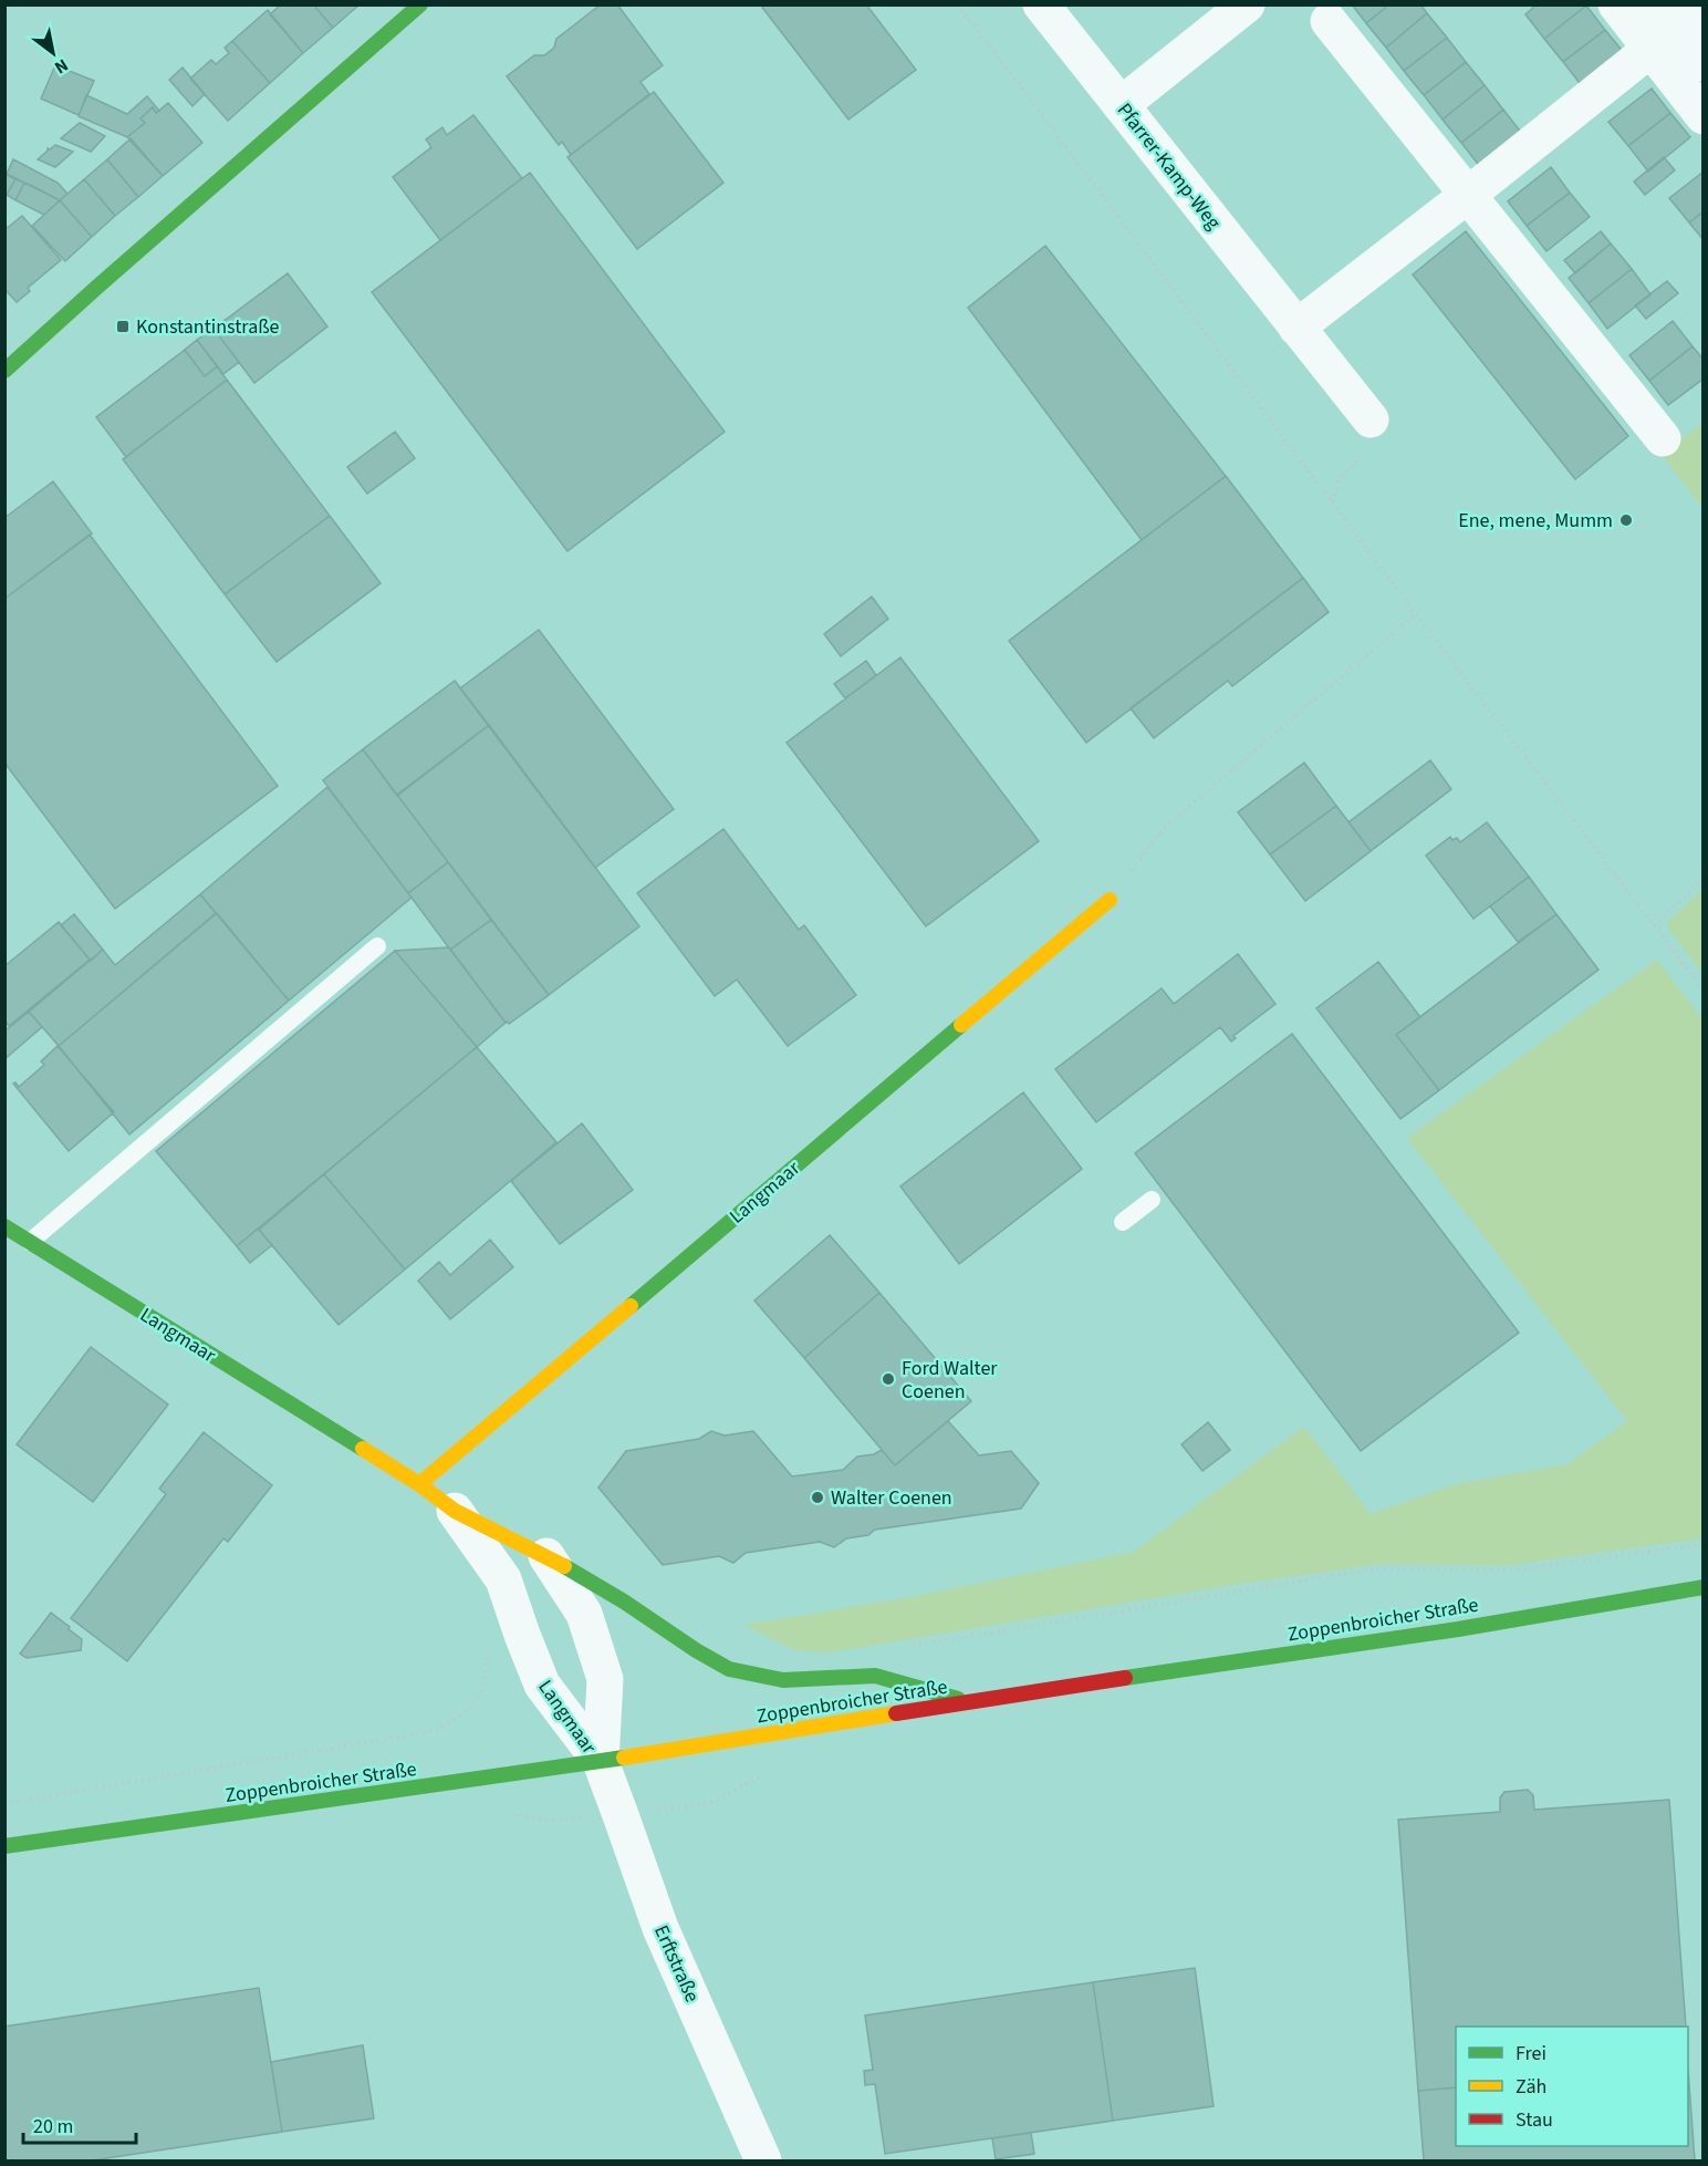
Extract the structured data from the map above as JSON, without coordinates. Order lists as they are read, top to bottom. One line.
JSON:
{"streets":{"street":["Pfarrer-Kamp-Weg","Langmaar","Zoppenbroicher Straße","Erftstraße"]},"crossings":[["Langmaar","Zoppenbroicher Straße"],["Langmaar","Erftstraße"],["Zoppenbroicher Straße","Erftstraße"]],"places":{"transit":["Konstantinstraße"],"other":["Ene, mene, Mumm","Ford Walter Coenen","Walter Coenen"]},"legend":["Frei","Zäh","Stau"],"scale_bar":"20 m","north":"bottom right"}
